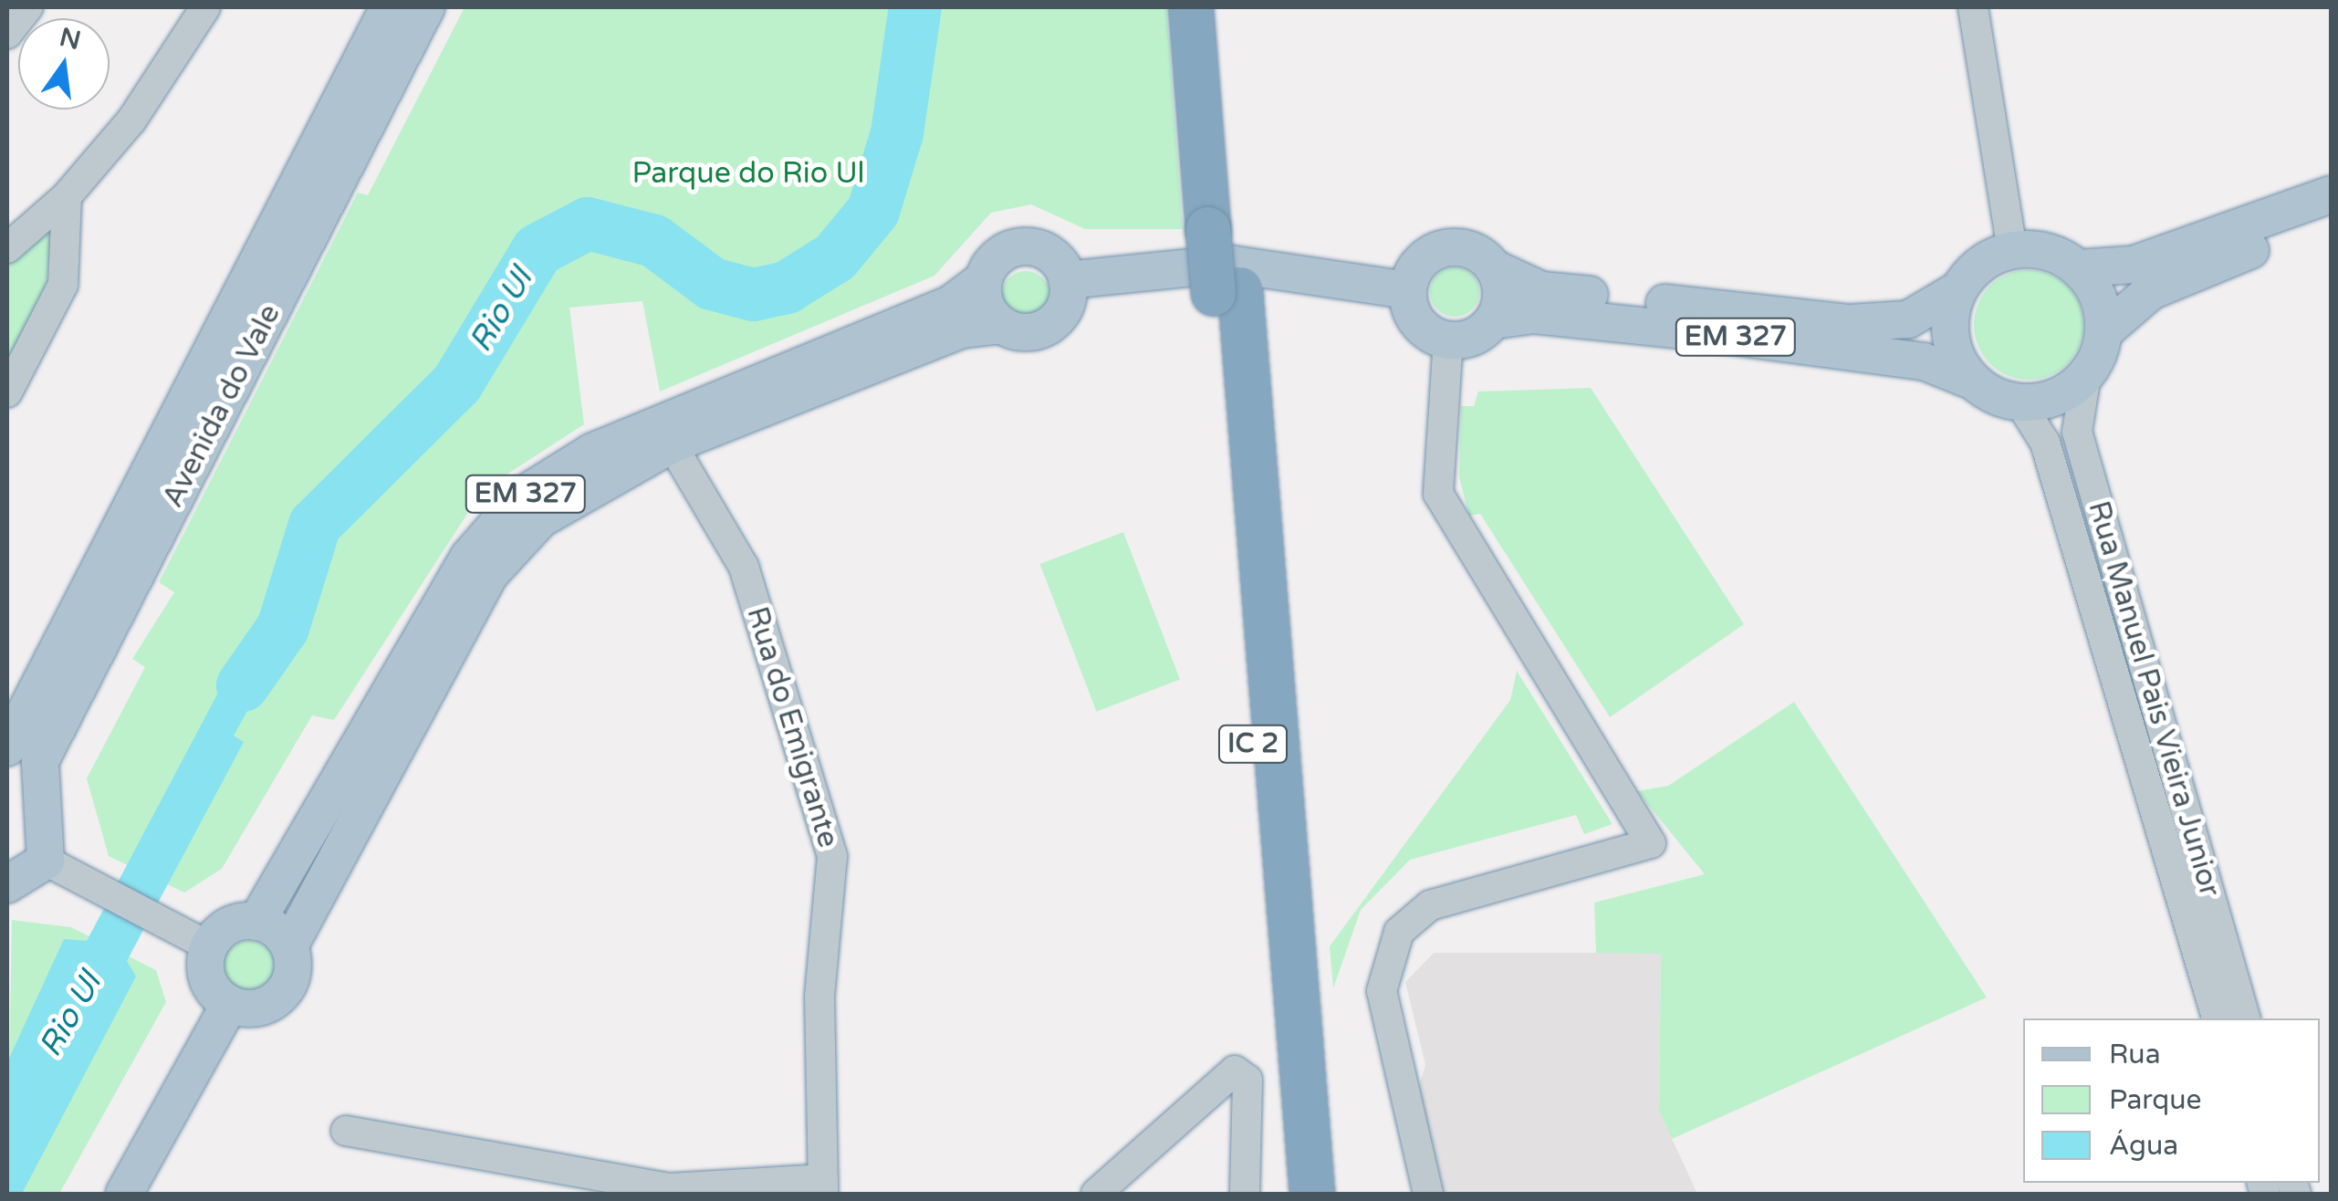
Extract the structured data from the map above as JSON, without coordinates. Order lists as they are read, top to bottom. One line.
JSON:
{"streets":{"highway":["IC 2"],"main road":["EM 327","Avenida do Vale"],"street":["Rua Manuel Pais Vieira Junior","Rua do Emigrante"]},"crossings":[["EM 327","Rua Manuel Pais Vieira Junior"],["EM 327","Rua do Emigrante"]],"water":["Rio Ul"],"parks":["Parque do Rio Ul"],"legend":["Rua","Parque","Água"],"north":"top"}
